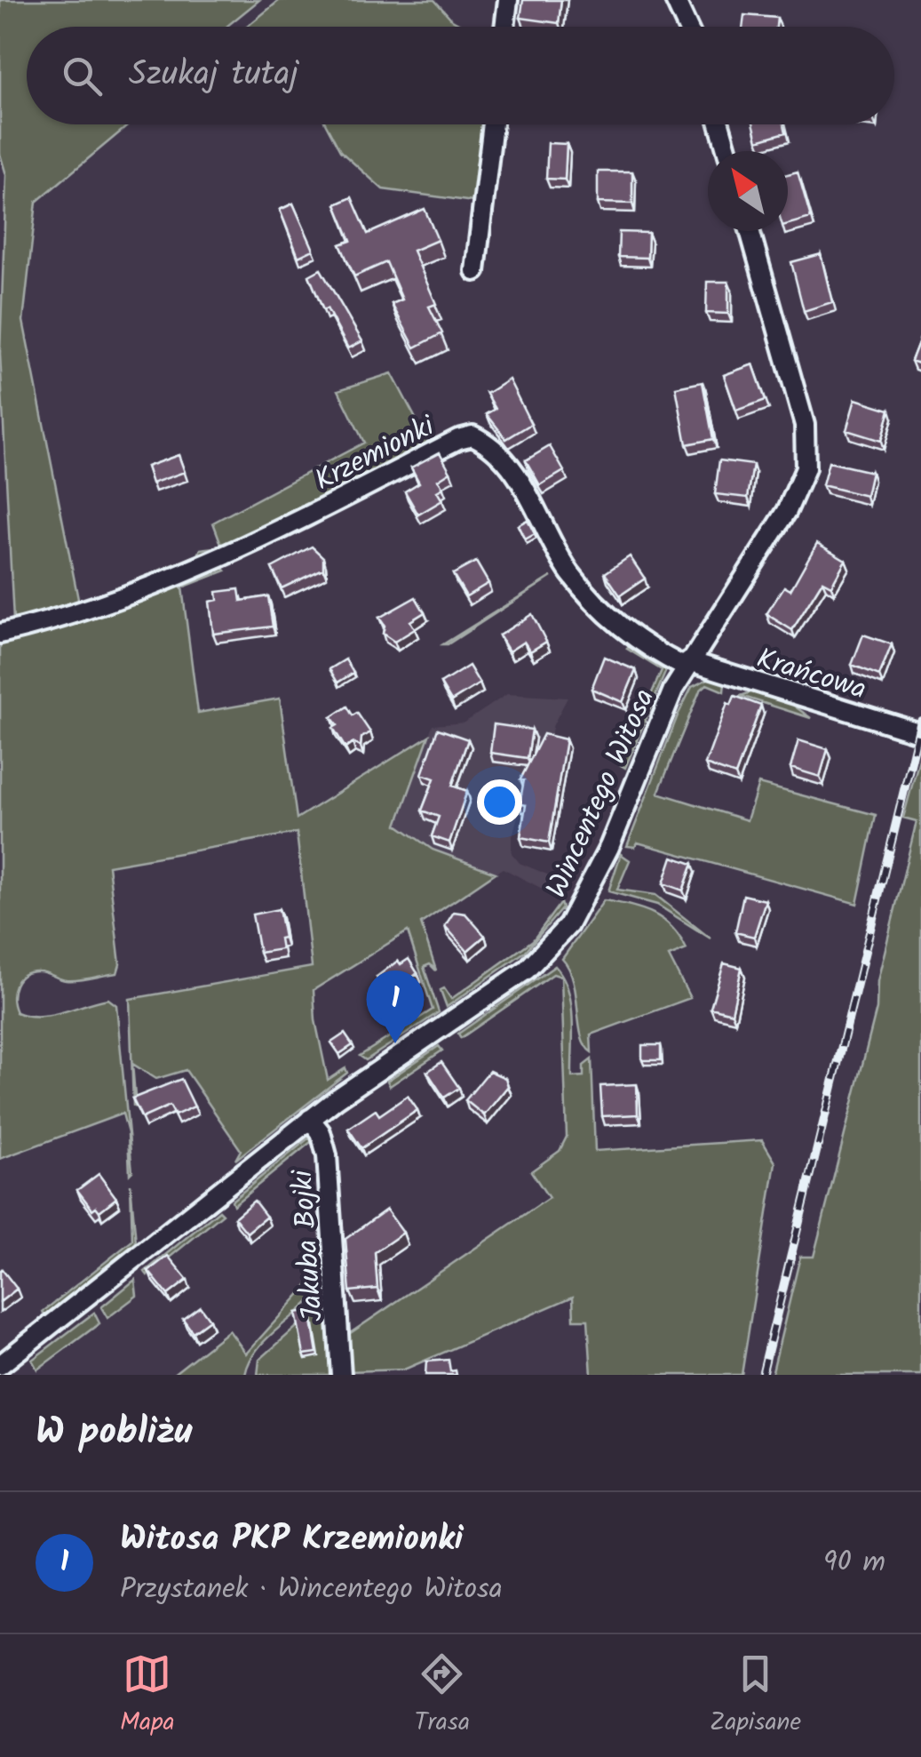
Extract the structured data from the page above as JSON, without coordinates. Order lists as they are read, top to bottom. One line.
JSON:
{"streets":{"street":["Krzemionki","Krańcowa","Wincentego Witosa","Jakuba Bojki"]},"crossings":[["Krzemionki","Krańcowa"],["Krzemionki","Wincentego Witosa"],["Krańcowa","Wincentego Witosa"],["Wincentego Witosa","Jakuba Bojki"]],"north":"top left","page":{"search":"Szukaj tutaj","pins":"1","heading":"W pobliżu","list":[{"mark":"1","name":"Witosa PKP Krzemionki","note":"Przystanek · Wincentego Witosa","value":"90 m"}],"nav":["Mapa","Trasa","Zapisane"]}}
